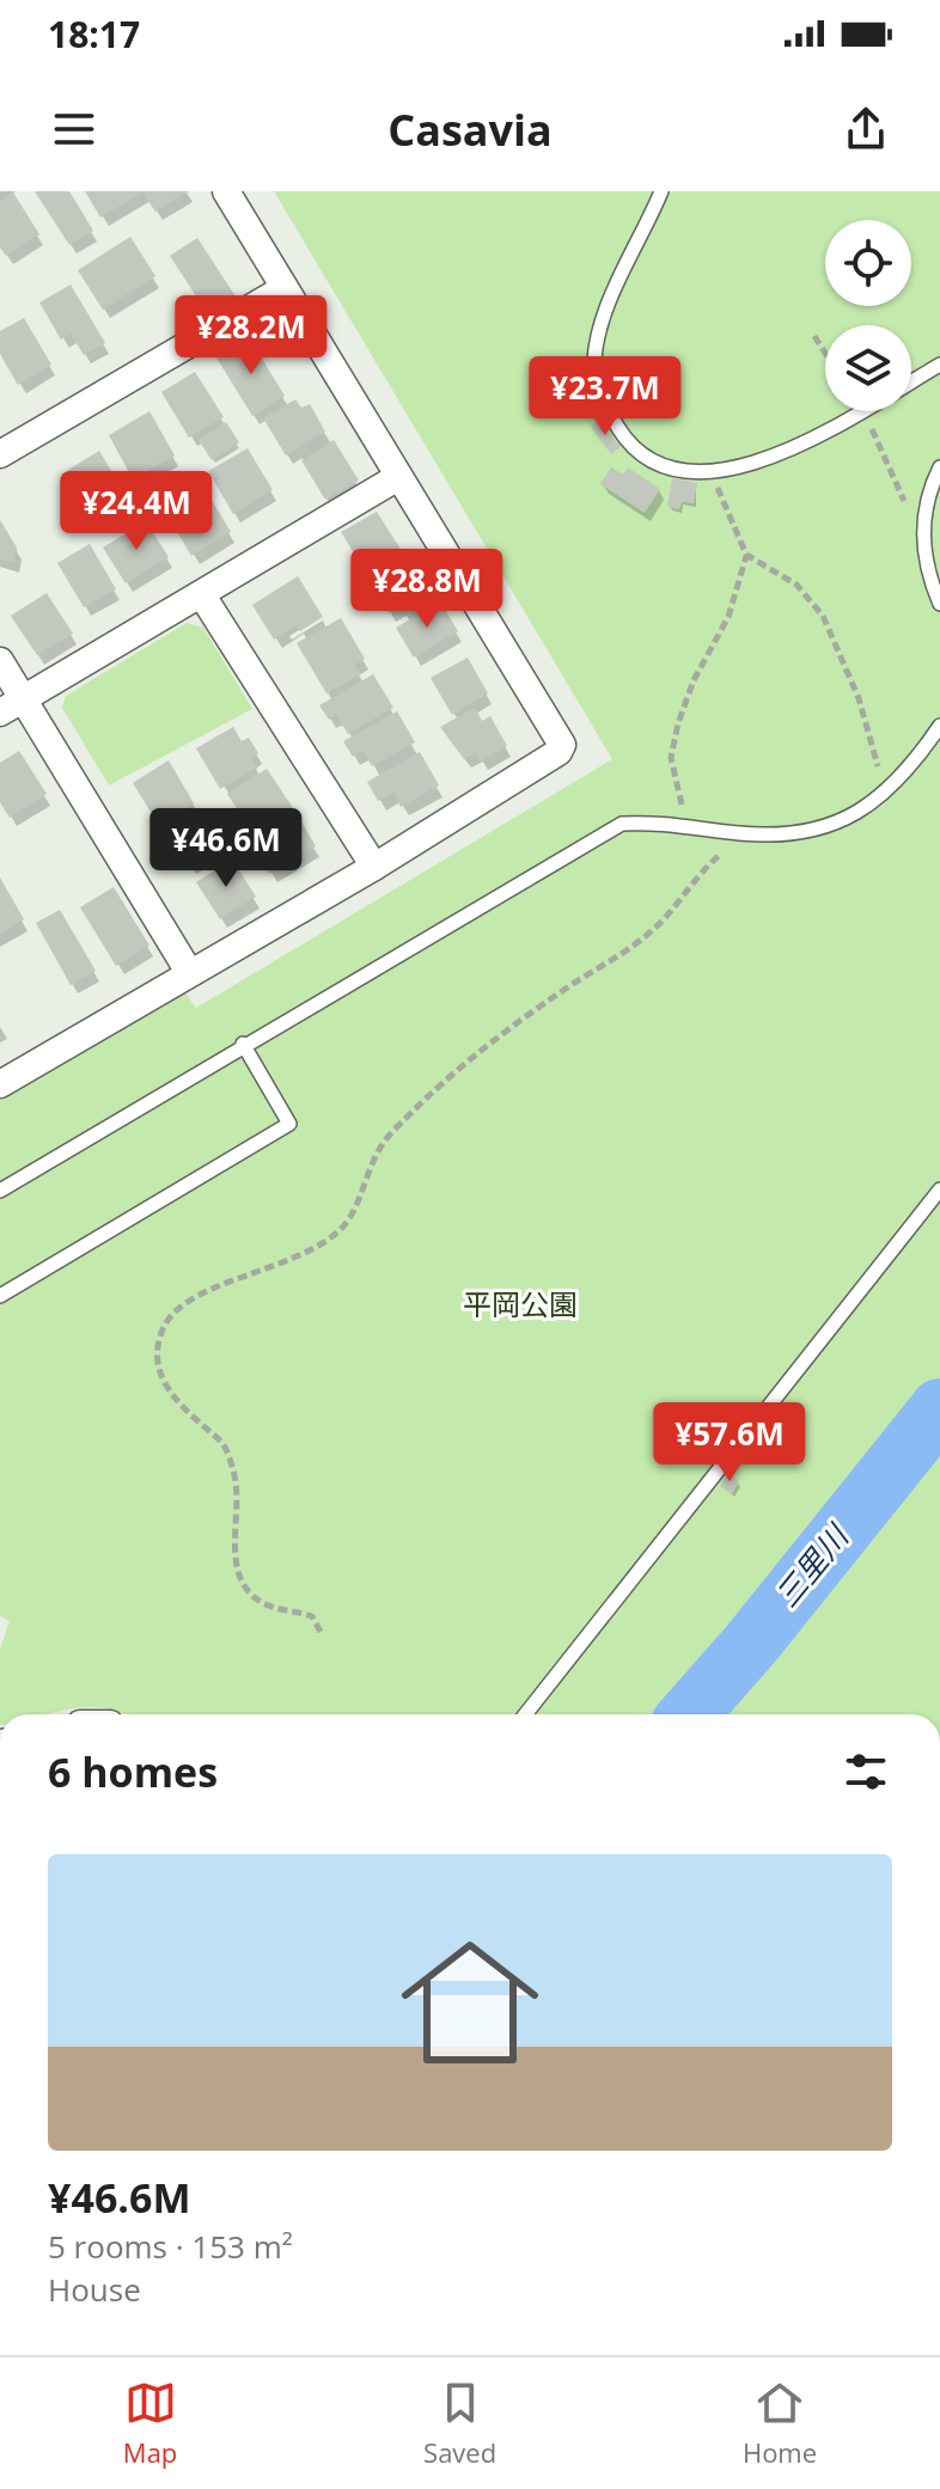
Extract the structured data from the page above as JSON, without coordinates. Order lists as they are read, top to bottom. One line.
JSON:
{"water":["三里川"],"parks":["平岡公園"],"page":{"status":"18:17","header":"Casavia","price":["¥28.2M","¥23.7M","¥24.4M","¥28.8M","¥46.6M","¥57.6M"],"heading":"6 homes","list":[{"name":"¥46.6M","note":"5 rooms · 153 m² · House"}],"tabs":["Map","Saved","Home"]}}
